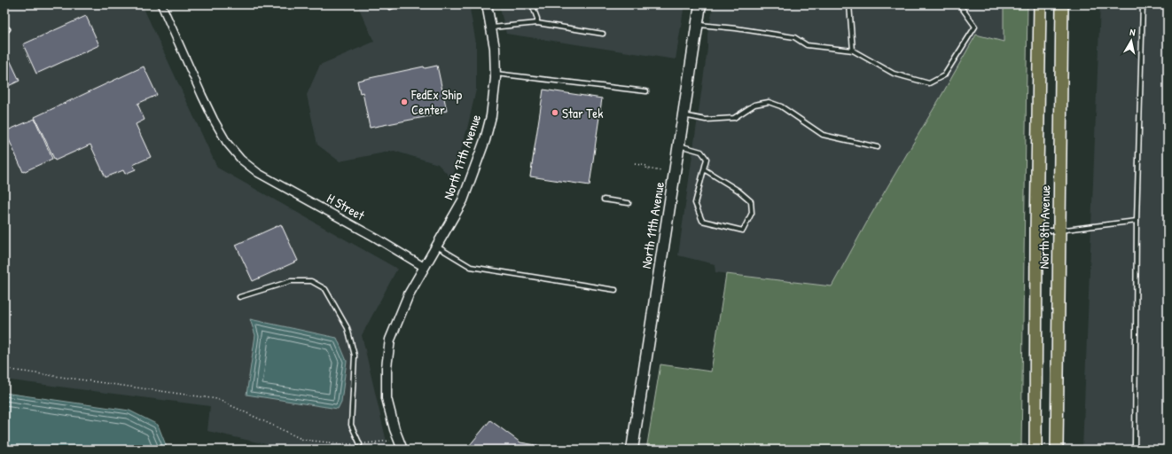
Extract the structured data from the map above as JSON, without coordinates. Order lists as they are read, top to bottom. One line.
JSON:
{"streets":{"main road":["North 11th Avenue","North 8th Avenue"],"street":["North 17th Avenue","H Street"]},"crossings":[["North 17th Avenue","H Street"]],"places":["FedEx Ship Center","Star Tek"],"north":"top"}
